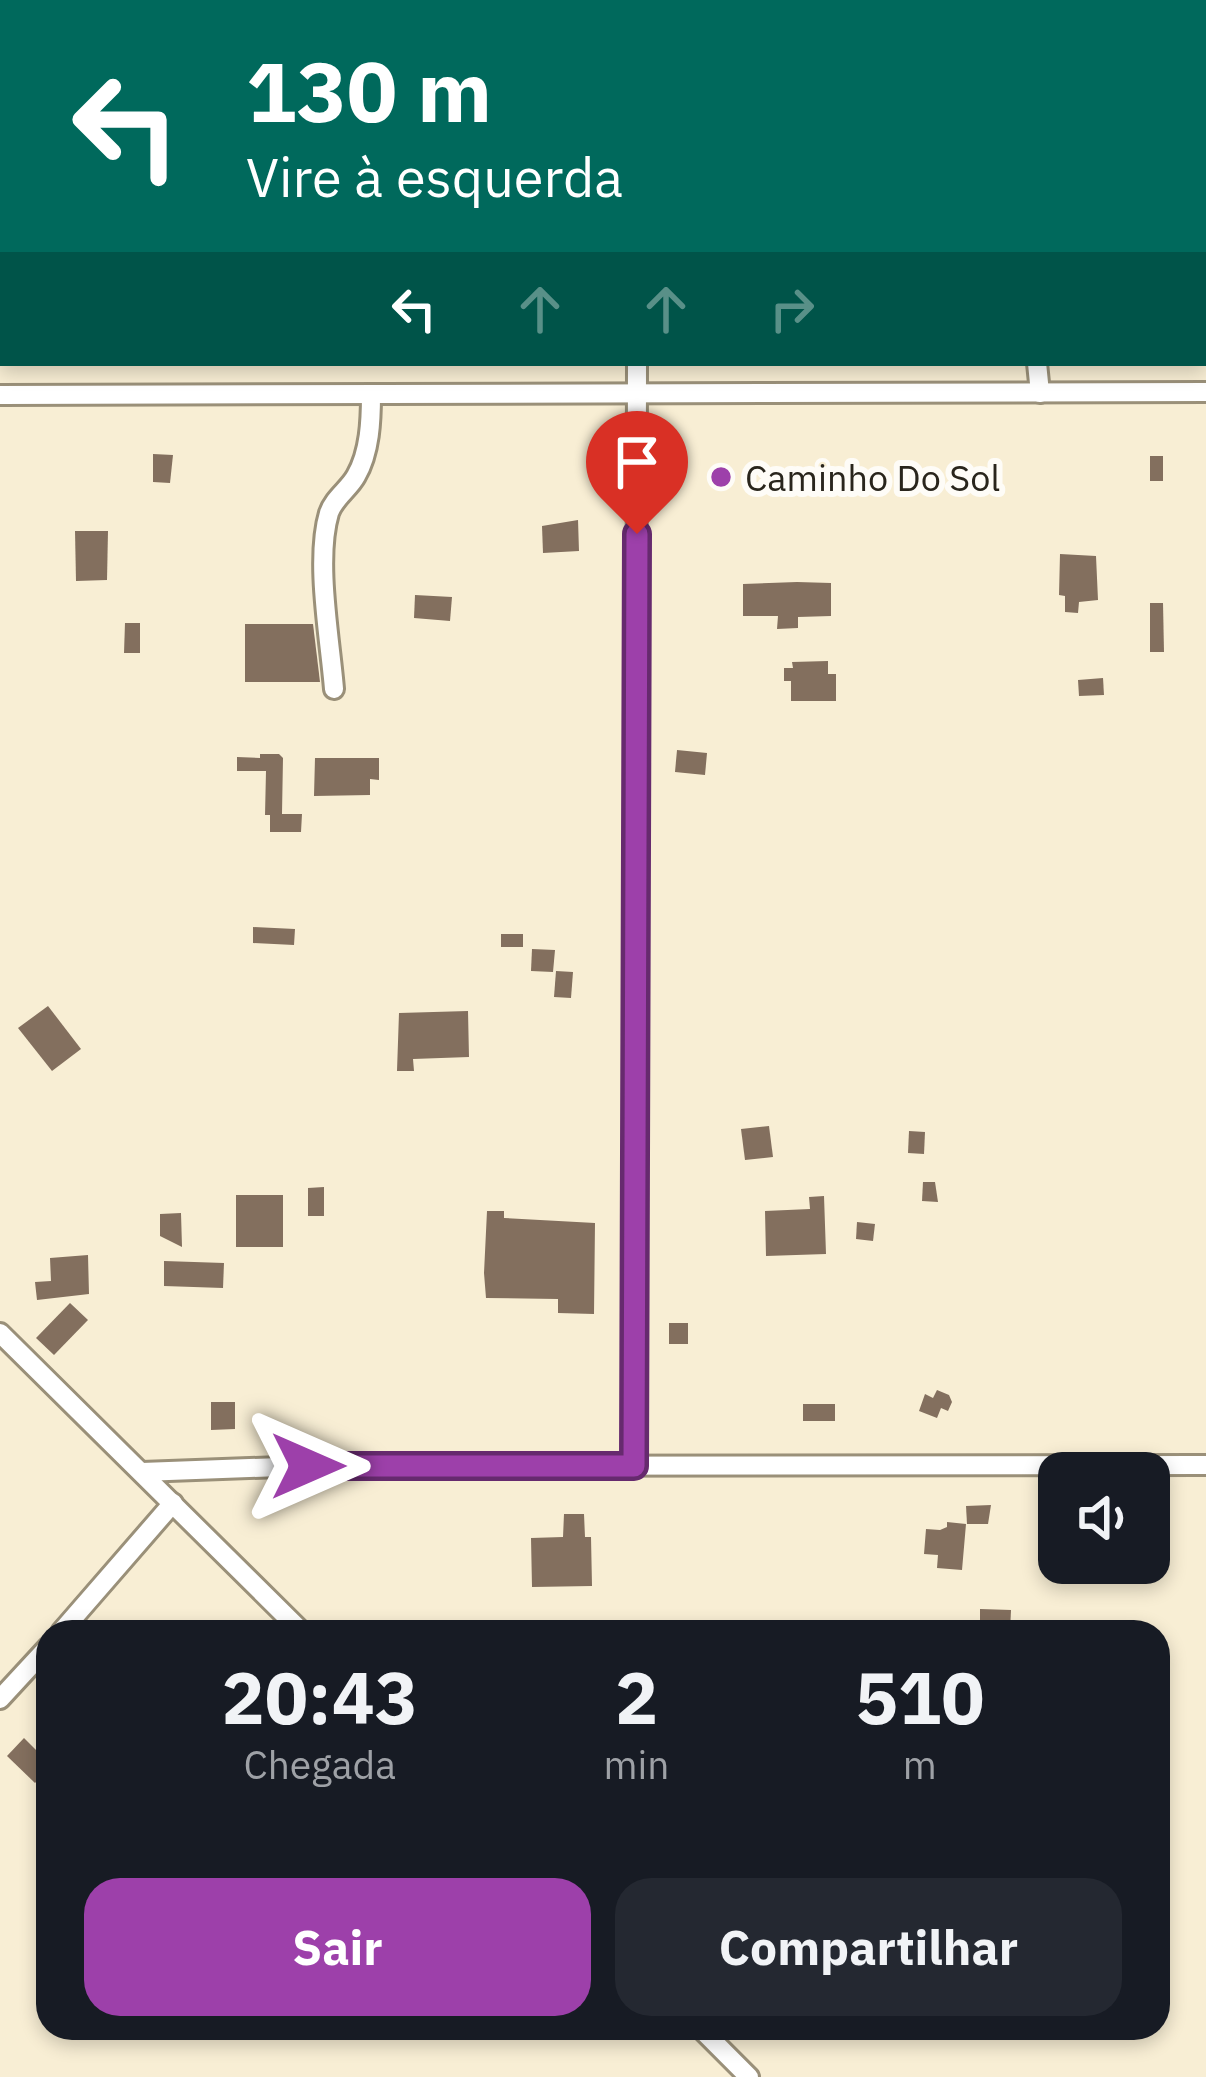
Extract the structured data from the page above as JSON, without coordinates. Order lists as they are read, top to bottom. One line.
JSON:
{"places":["Caminho Do Sol"],"page":{"turn":["130 m","Vire à esquerda"],"eta":["20:43","Chegada","2","min","510","m"],"buttons":["Sair","Compartilhar"]}}
